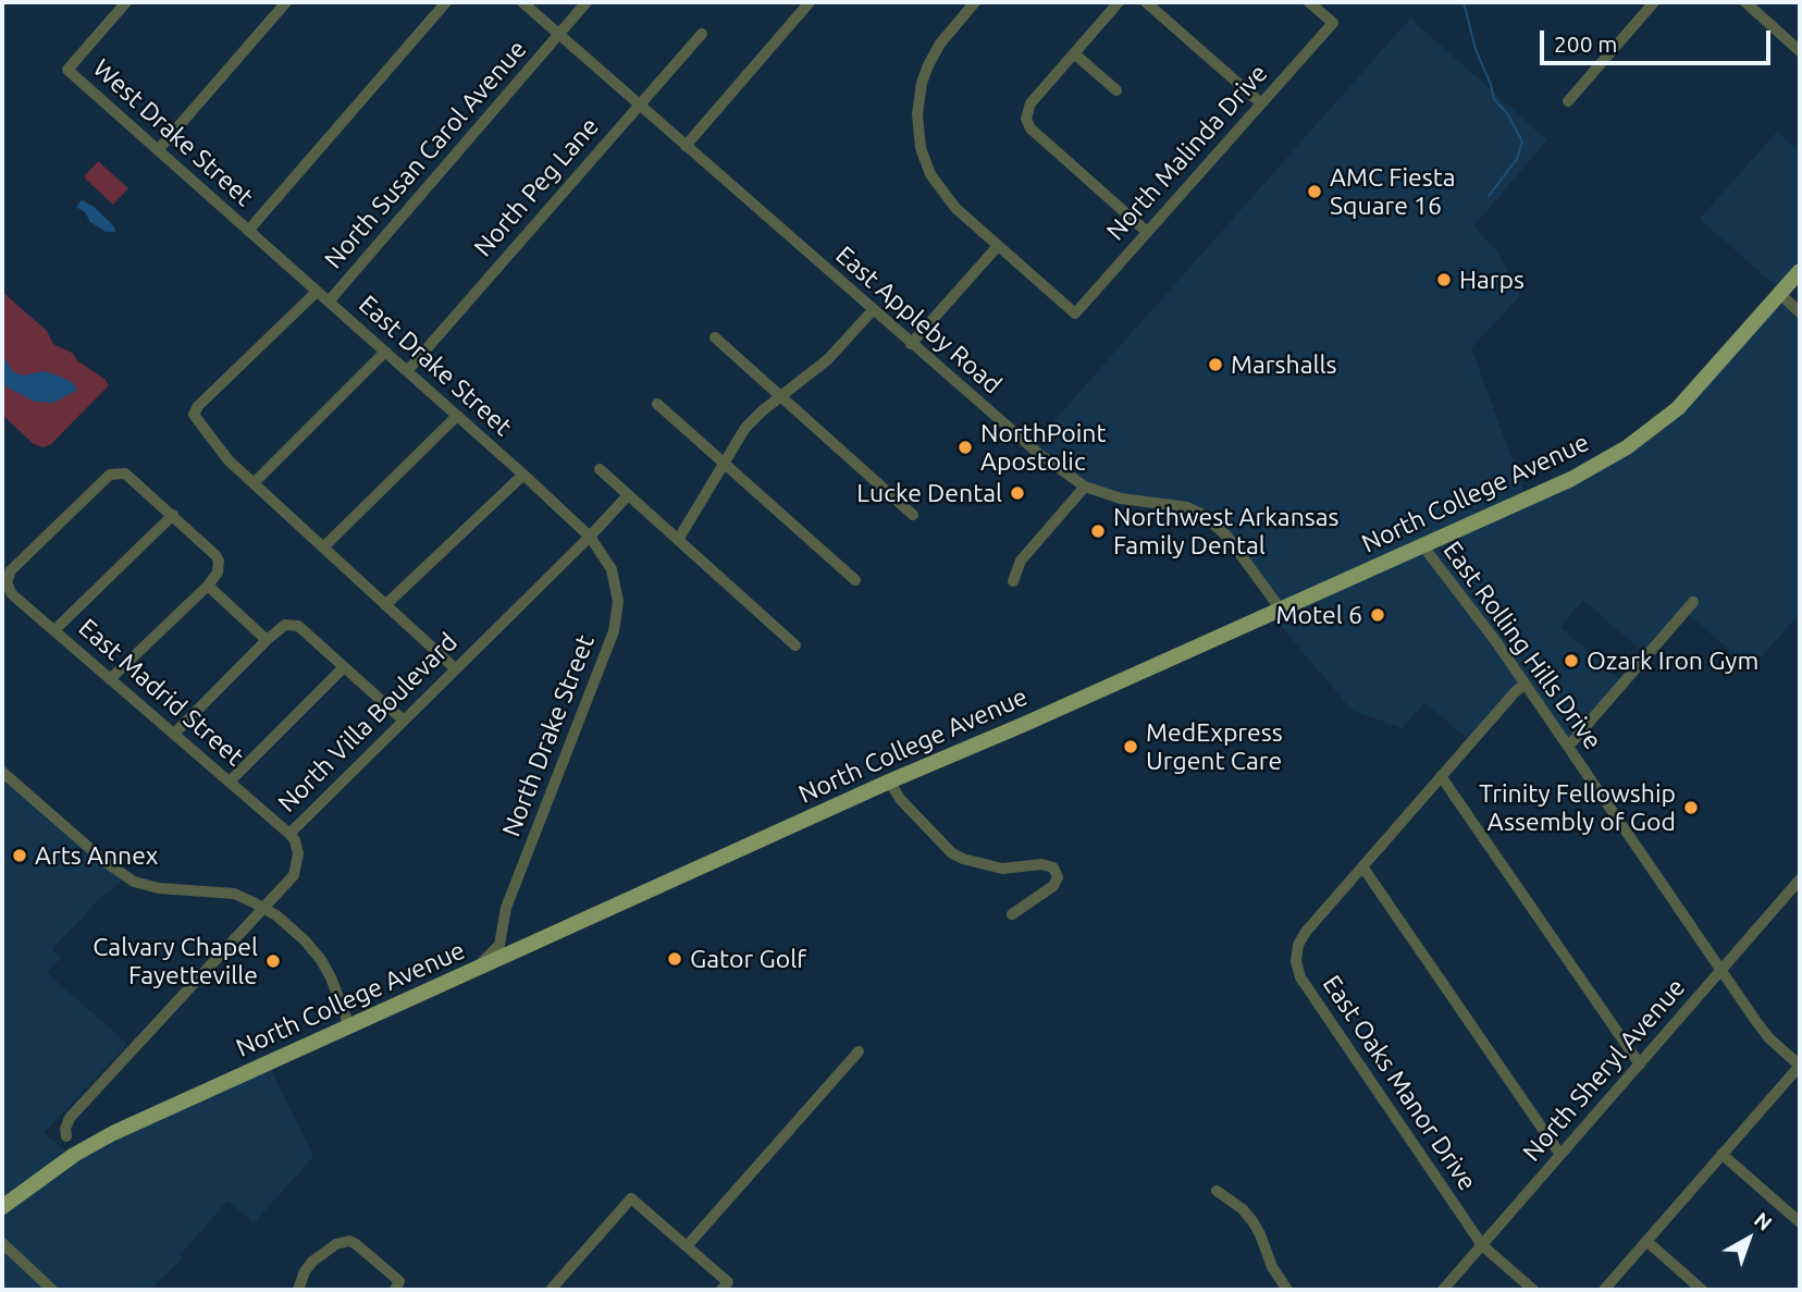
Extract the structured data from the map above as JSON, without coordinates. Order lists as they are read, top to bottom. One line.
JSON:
{"streets":{"main road":["North College Avenue"],"street":["West Drake Street","North Malinda Drive","North Susan Carol Avenue","North Peg Lane","East Appleby Road","East Drake Street","East Rolling Hills Drive","East Madrid Street","North Villa Boulevard","North Drake Street","North Sheryl Avenue","East Oaks Manor Drive"]},"crossings":[["West Drake Street","East Drake Street"],["North Susan Carol Avenue","East Appleby Road"],["North Susan Carol Avenue","East Drake Street"],["North Peg Lane","East Appleby Road"],["North Peg Lane","East Drake Street"],["East Appleby Road","North College Avenue"],["East Drake Street","North Villa Boulevard"],["East Drake Street","North Drake Street"],["North College Avenue","East Rolling Hills Drive"],["North College Avenue","North Drake Street"],["East Rolling Hills Drive","North Sheryl Avenue"],["East Rolling Hills Drive","East Oaks Manor Drive"],["East Madrid Street","North Villa Boulevard"],["North Villa Boulevard","North Drake Street"],["North Sheryl Avenue","East Oaks Manor Drive"]],"places":["AMC Fiesta Square 16","Harps","Marshalls","NorthPoint Apostolic","Lucke Dental","Northwest Arkansas Family Dental","Motel 6","Ozark Iron Gym","MedExpress Urgent Care","Trinity Fellowship Assembly of God","Arts Annex","Gator Golf","Calvary Chapel Fayetteville"],"scale_bar":"200 m","north":"top right"}
